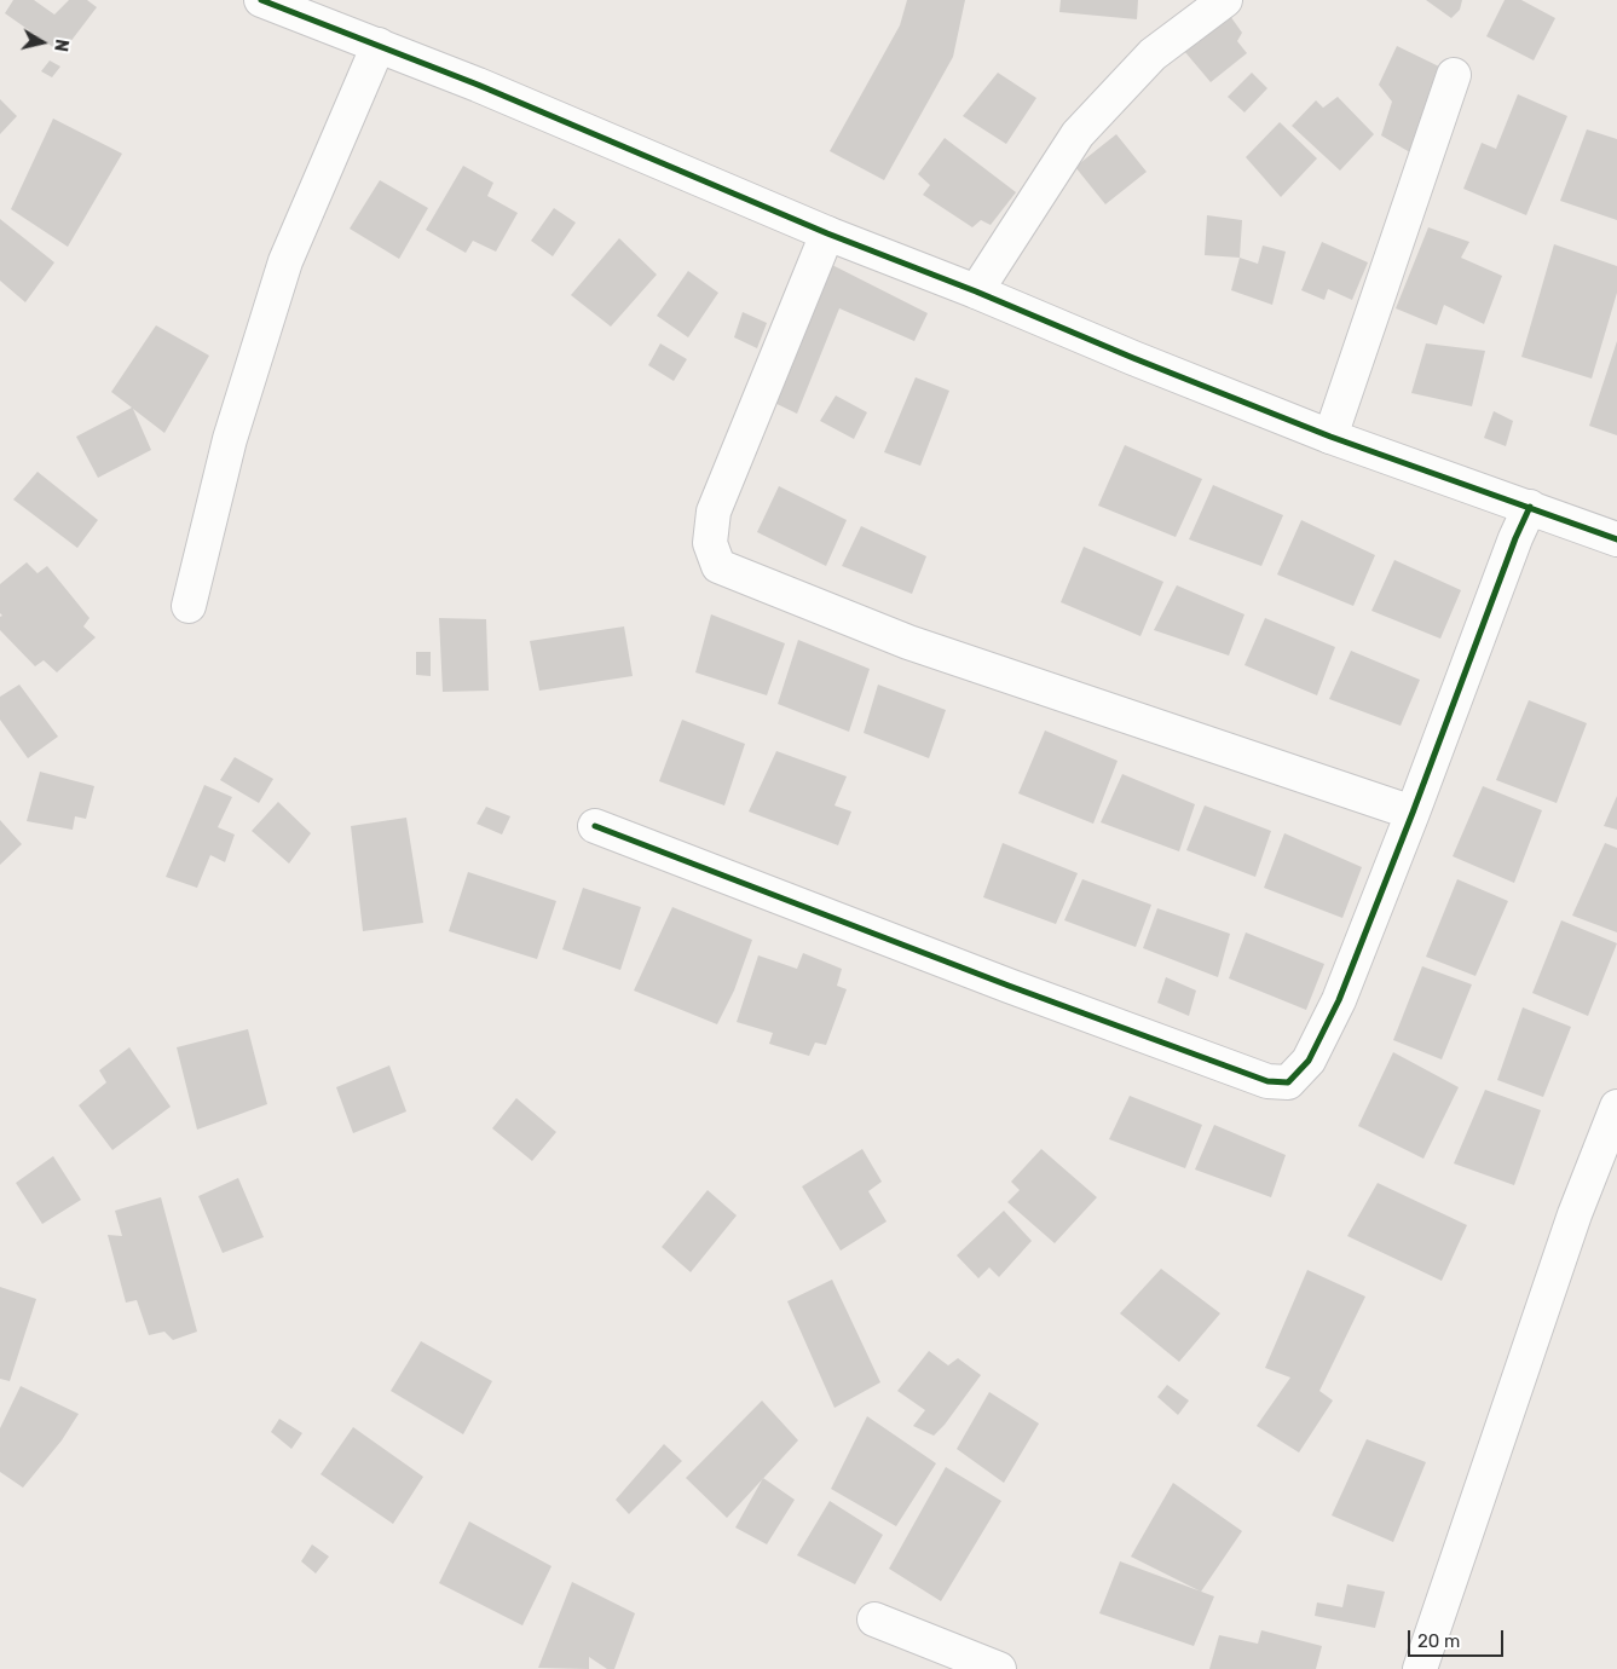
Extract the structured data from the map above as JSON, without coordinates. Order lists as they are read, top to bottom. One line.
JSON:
{"scale_bar":"20 m","north":"right"}
